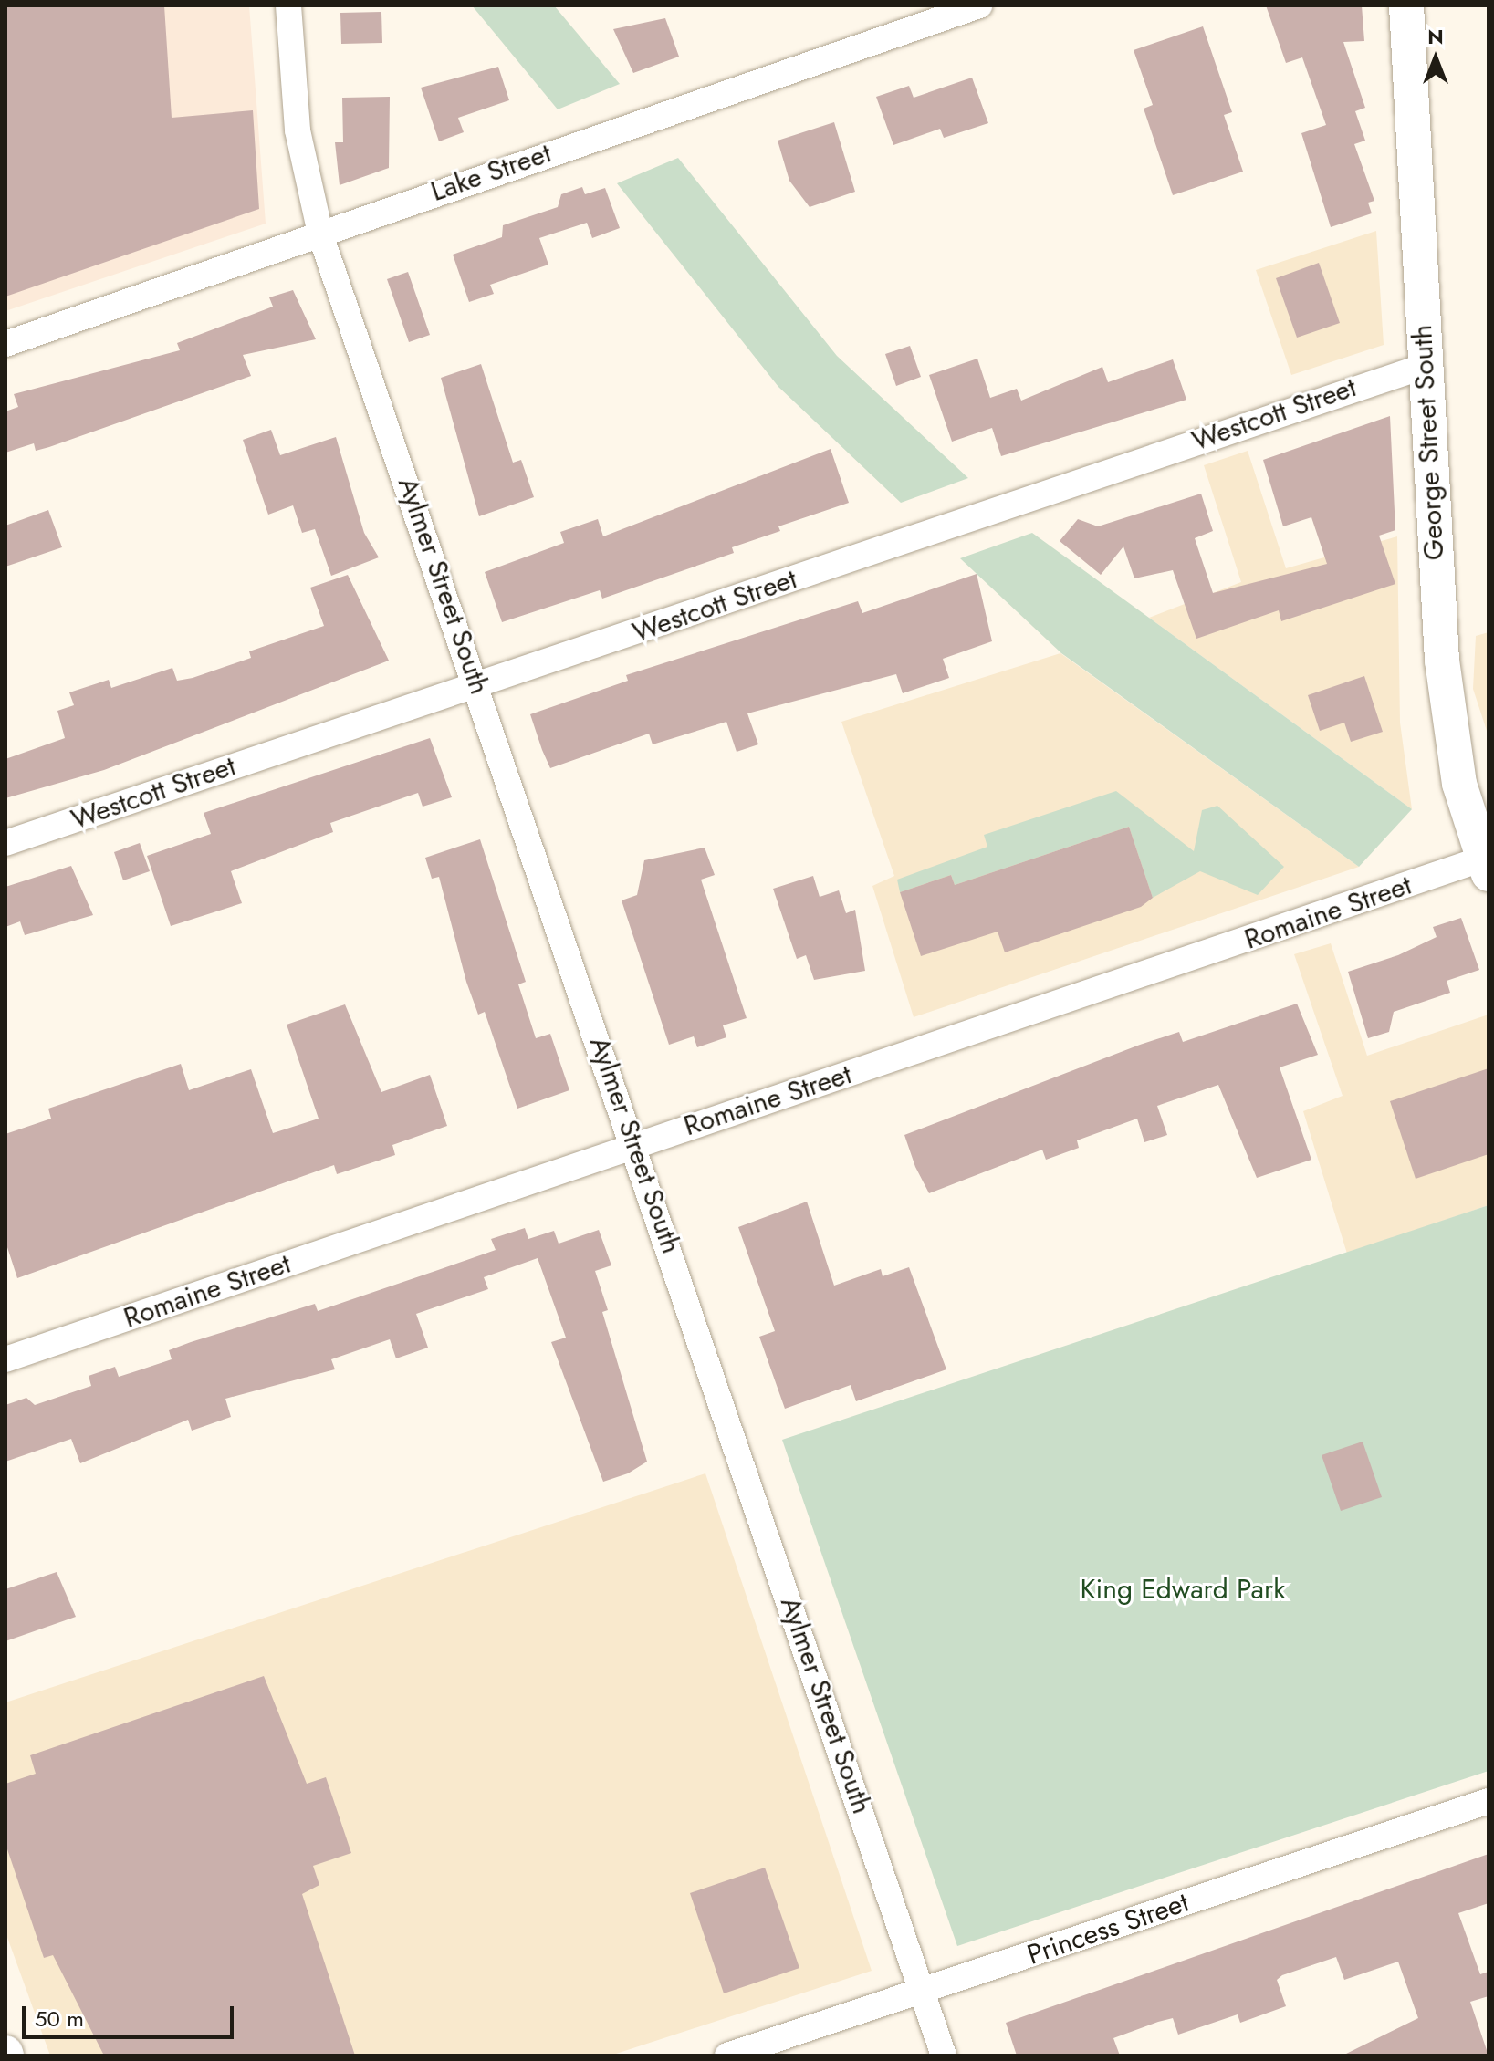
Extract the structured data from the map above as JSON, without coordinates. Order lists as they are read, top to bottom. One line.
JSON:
{"streets":{"main road":["George Street South"],"street":["Lake Street","Westcott Street","Aylmer Street South","Romaine Street","Princess Street"]},"crossings":[["Lake Street","Aylmer Street South"],["Westcott Street","George Street South"],["Westcott Street","Aylmer Street South"],["George Street South","Romaine Street"],["Aylmer Street South","Romaine Street"],["Aylmer Street South","Princess Street"]],"parks":["King Edward Park"],"scale_bar":"50 m","north":"top"}
